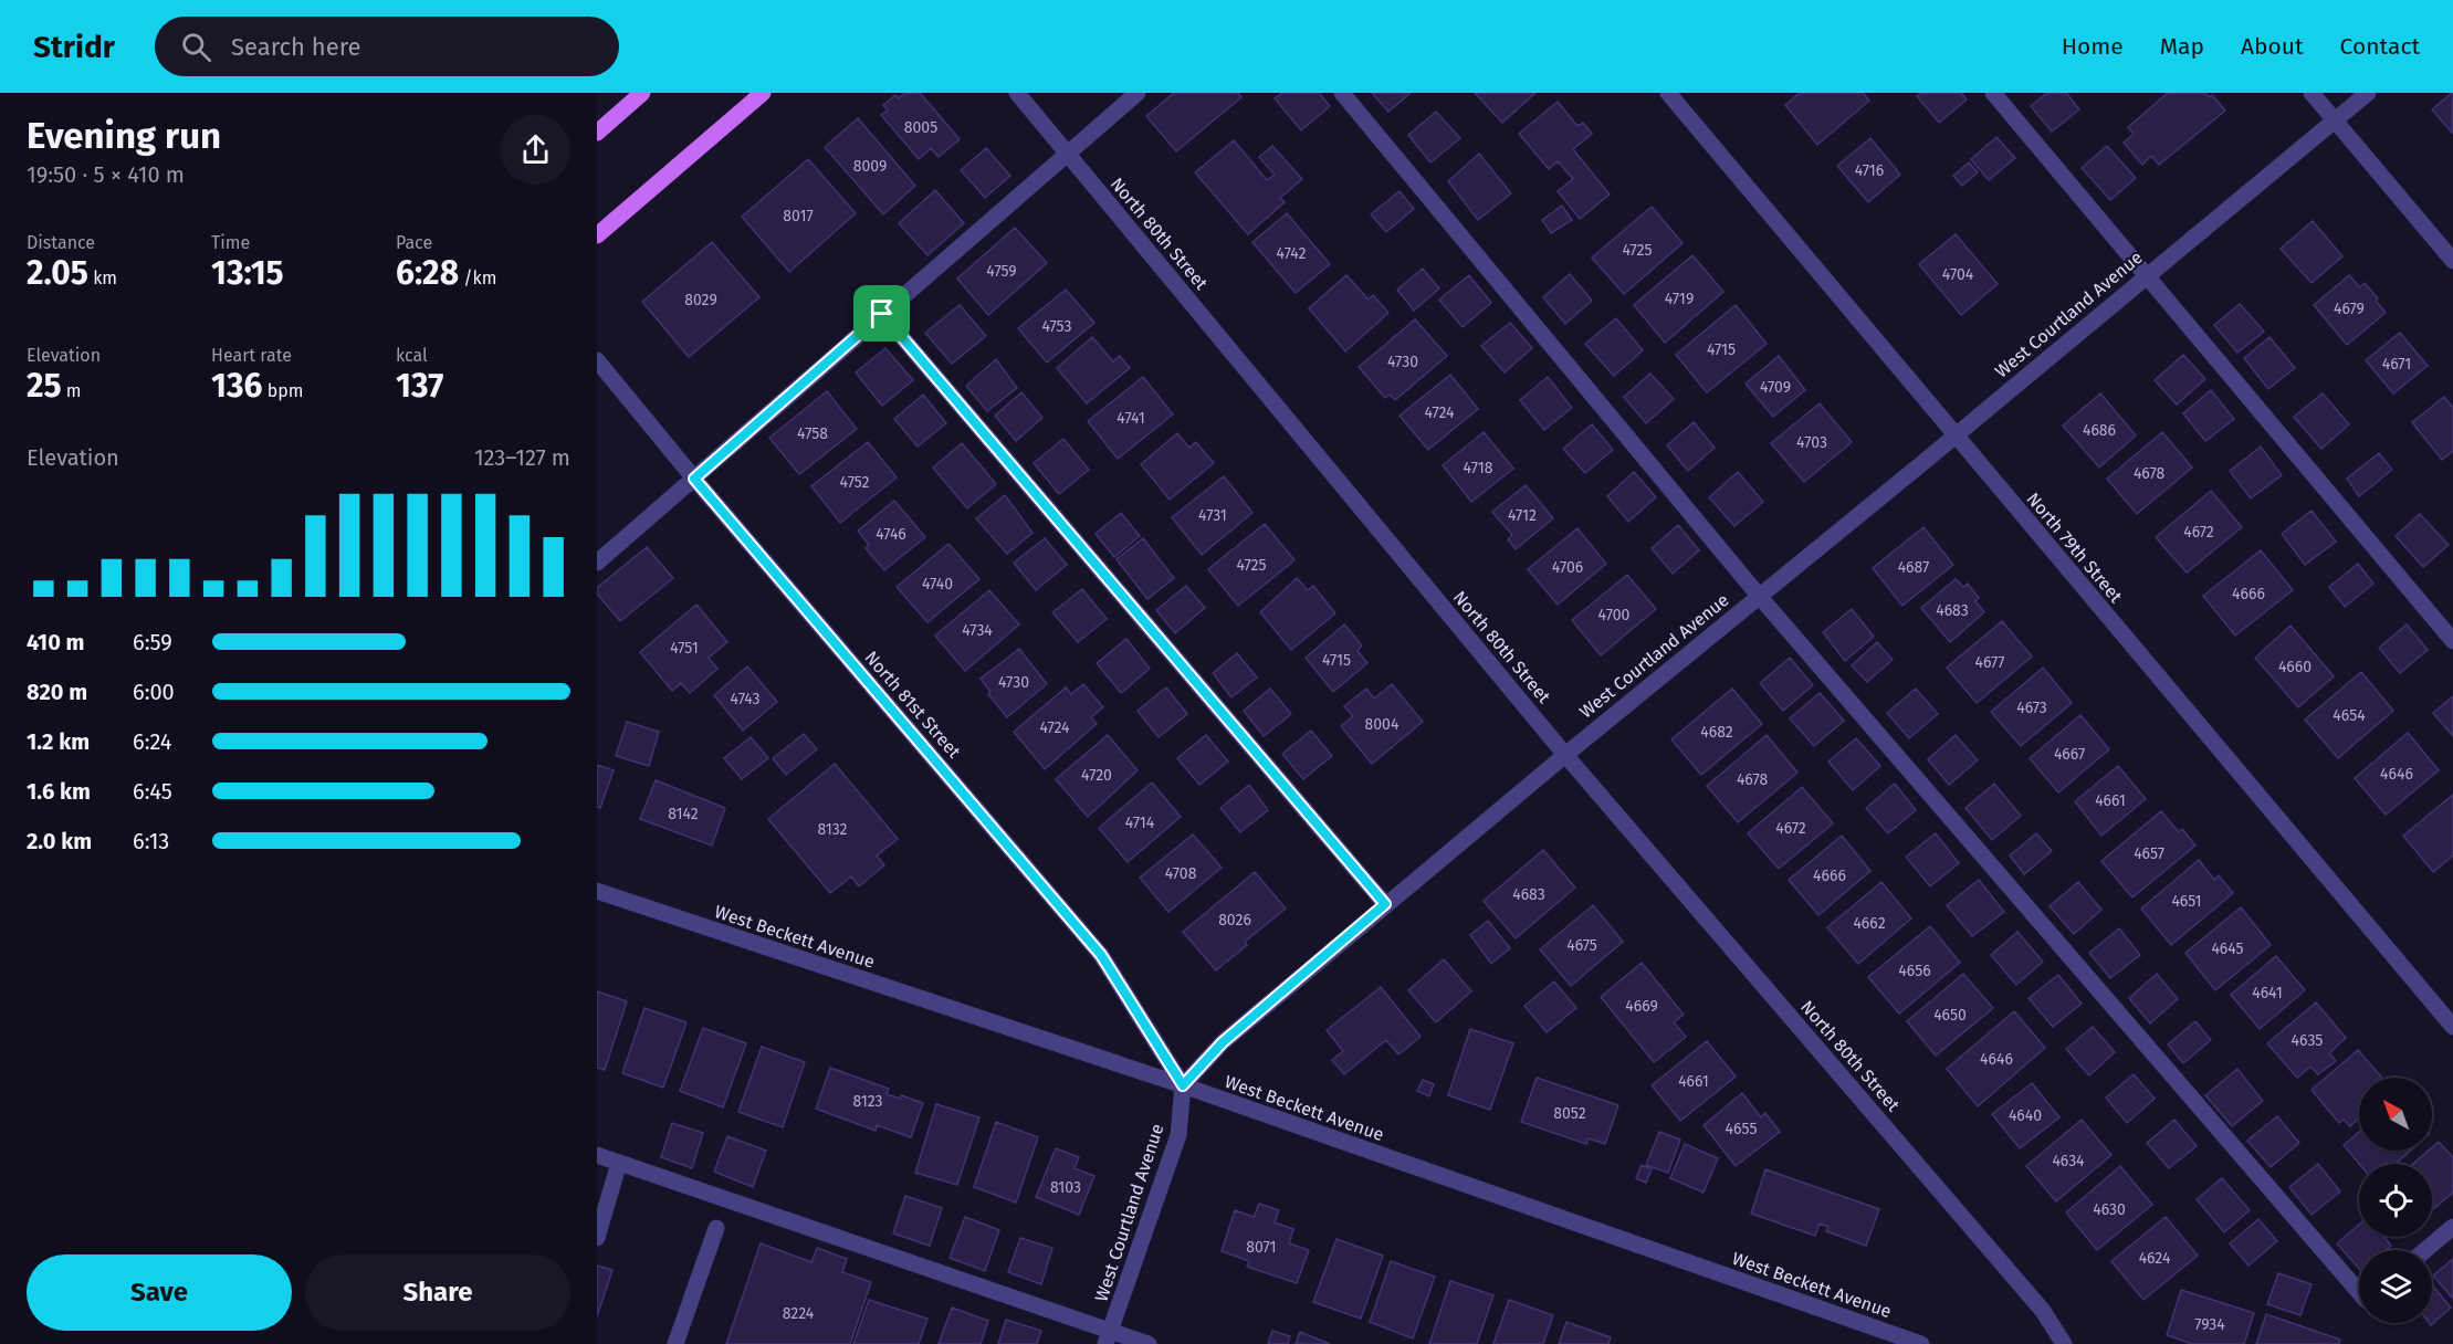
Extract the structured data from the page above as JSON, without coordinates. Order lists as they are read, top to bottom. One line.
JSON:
{"streets":{"street":["North 80th Street","West Courtland Avenue","North 79th Street","North 81st Street","West Beckett Avenue"]},"crossings":[["North 80th Street","West Courtland Avenue"],["West Courtland Avenue","North 79th Street"],["West Courtland Avenue","North 81st Street"],["West Courtland Avenue","West Beckett Avenue"],["North 81st Street","West Beckett Avenue"]],"house_numbers":["8005","8009","4716","8017","4725","4742","4759","4704","4719","8029","4679","4753","4715","4730","4671","4709","4724","4741","4686","4758","4703","4718","4678","4752","4731","4712","4672","4746","4725","4706","4687","4740","4666","4683","4700","4734","4751","4715","4677","4660","4730","4743","4673","4654","8004","4724","4682","4667","4646","4720","4678","4661","8142","4714","4672","8132","4657","4708","4666","4683","4651","8026","4662","4675","4645","4656","4641","4669","4650","4635","4646","4661","8123","8052","4640","4655","4634","8103","4630","8071","4624","8224","7934"],"north":"top left","page":{"header":"Stridr","search":"Search here","nav":["Home","Map","About","Contact"],"heading":["Evening run","19:50 · 5 × 410 m"],"stats":[["Distance","2.05 km"],["Time","13:15"],["Pace","6:28 /km"],["Elevation","25 m"],["Heart rate","136 bpm"],["kcal","137"]],"chart":["Elevation","123–127 m"],"list":[{"name":"410 m","note":"6:59"},{"name":"820 m","note":"6:00"},{"name":"1.2 km","note":"6:24"},{"name":"1.6 km","note":"6:45"},{"name":"2.0 km","note":"6:13"}],"buttons":["Save","Share"]}}
